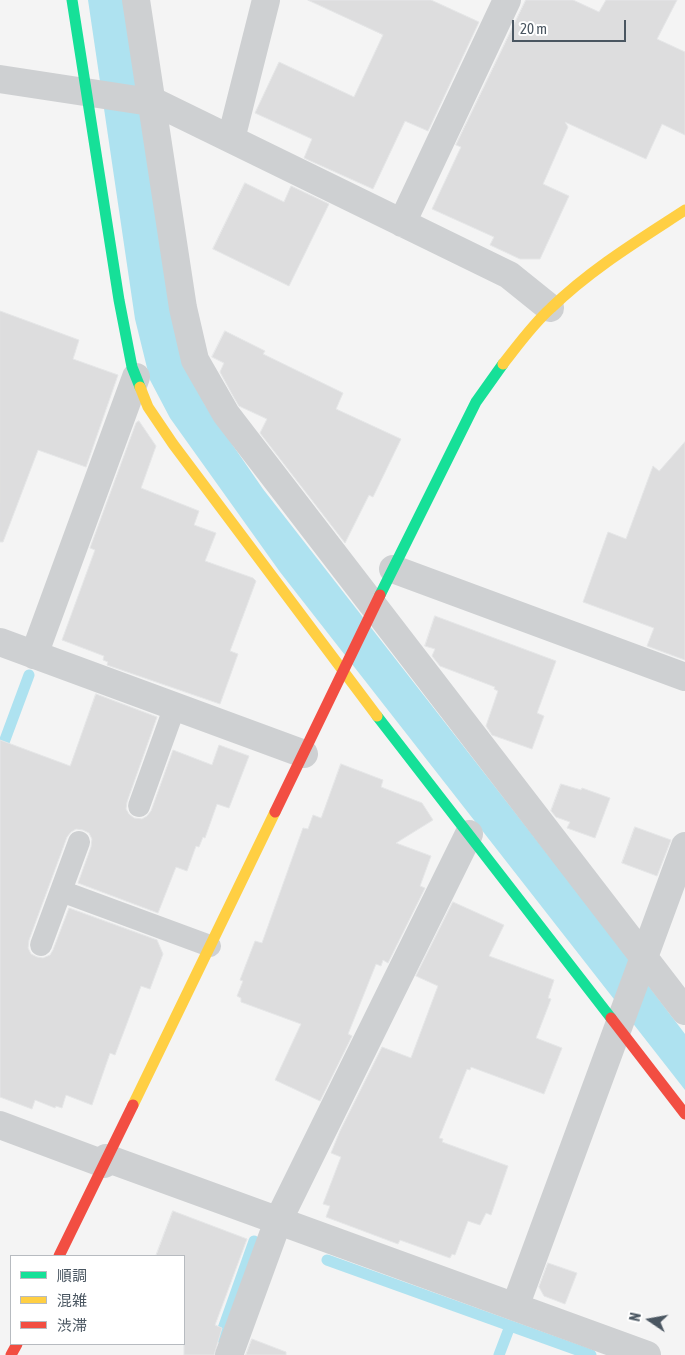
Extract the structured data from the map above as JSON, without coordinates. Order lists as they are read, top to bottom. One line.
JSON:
{"legend":["順調","混雑","渋滞"],"scale_bar":"20 m","north":"left"}
